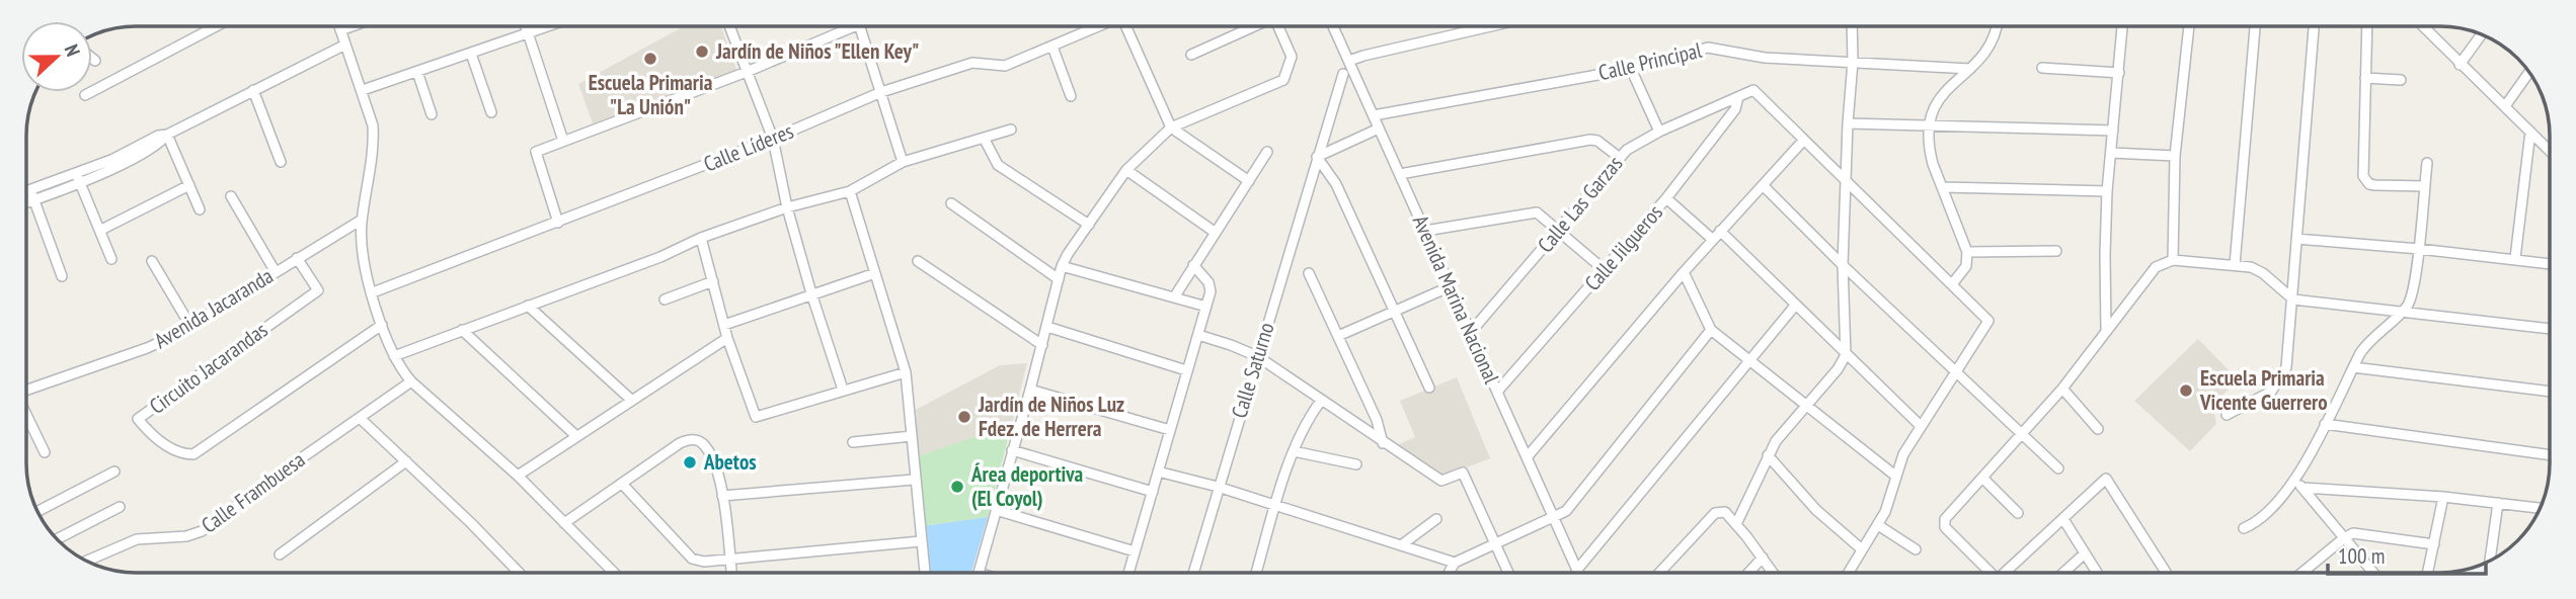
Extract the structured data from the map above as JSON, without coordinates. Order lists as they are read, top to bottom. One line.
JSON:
{"streets":{"street":["Calle Principal","Calle Líderes","Calle Las Garzas","Calle Jilgueros","Avenida Marina Nacional","Avenida Jacaranda","Circuito Jacarandas","Calle Saturno","Calle Frambuesa"]},"crossings":[["Calle Principal","Avenida Marina Nacional"],["Calle Las Garzas","Calle Jilgueros"],["Calle Las Garzas","Avenida Marina Nacional"],["Calle Jilgueros","Avenida Marina Nacional"],["Avenida Jacaranda","Circuito Jacarandas"]],"places":["Jardín de Niños \"Ellen Key\"","Escuela Primaria \"La Unión\"","Escuela Primaria Vicente Guerrero","Jardín de Niños Luz Fdez. de Herrera","Abetos","Área deportiva (El Coyol)"],"scale_bar":"100 m","north":"right"}
